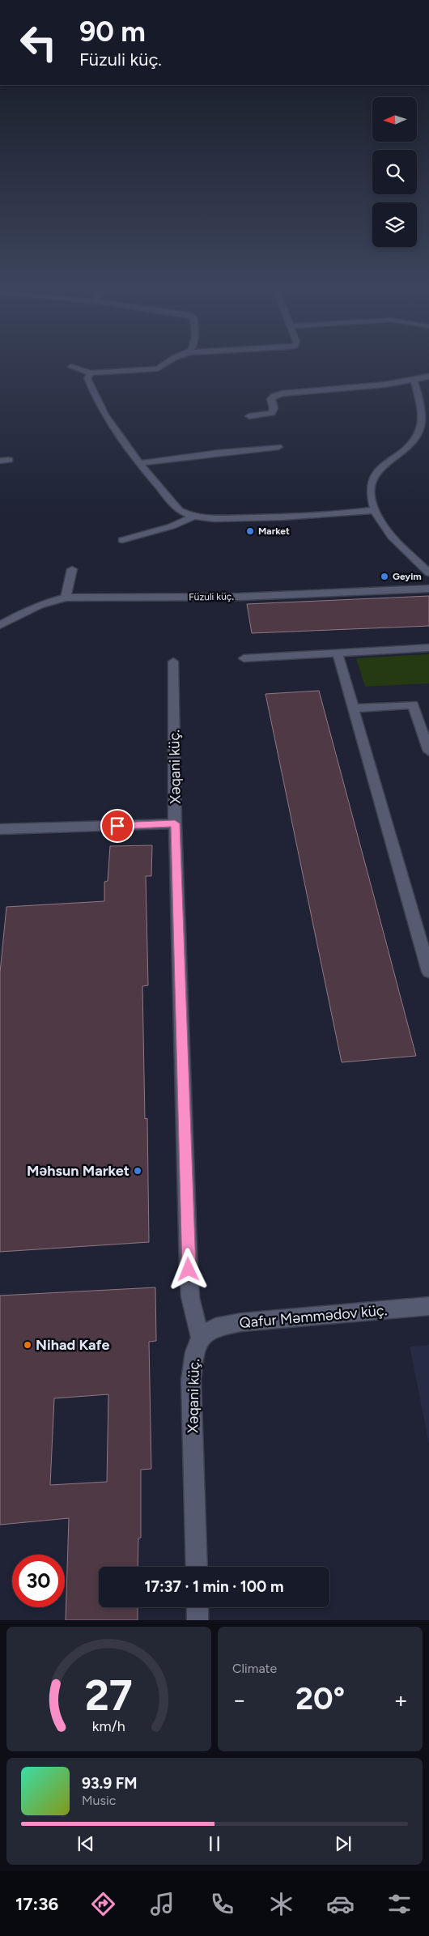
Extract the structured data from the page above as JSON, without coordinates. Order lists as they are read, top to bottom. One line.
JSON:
{"streets":{"street":["Füzuli küç.","Xəqani küç.","Qafur Məmmədov küç."]},"crossings":[["Xəqani küç.","Qafur Məmmədov küç."]],"places":["Market","Geyim","Məhsun Market","Nihad Kafe"],"north":"left","page":{"turn":["90 m","Füzuli küç."],"limit":"30","trip":"17:37 · 1 min · 100 m","tile":"Climate","heat":["−","20°","+"],"song":["93.9 FM","Music"],"tabs":"17:36","gauge":["27","km/h"]}}
